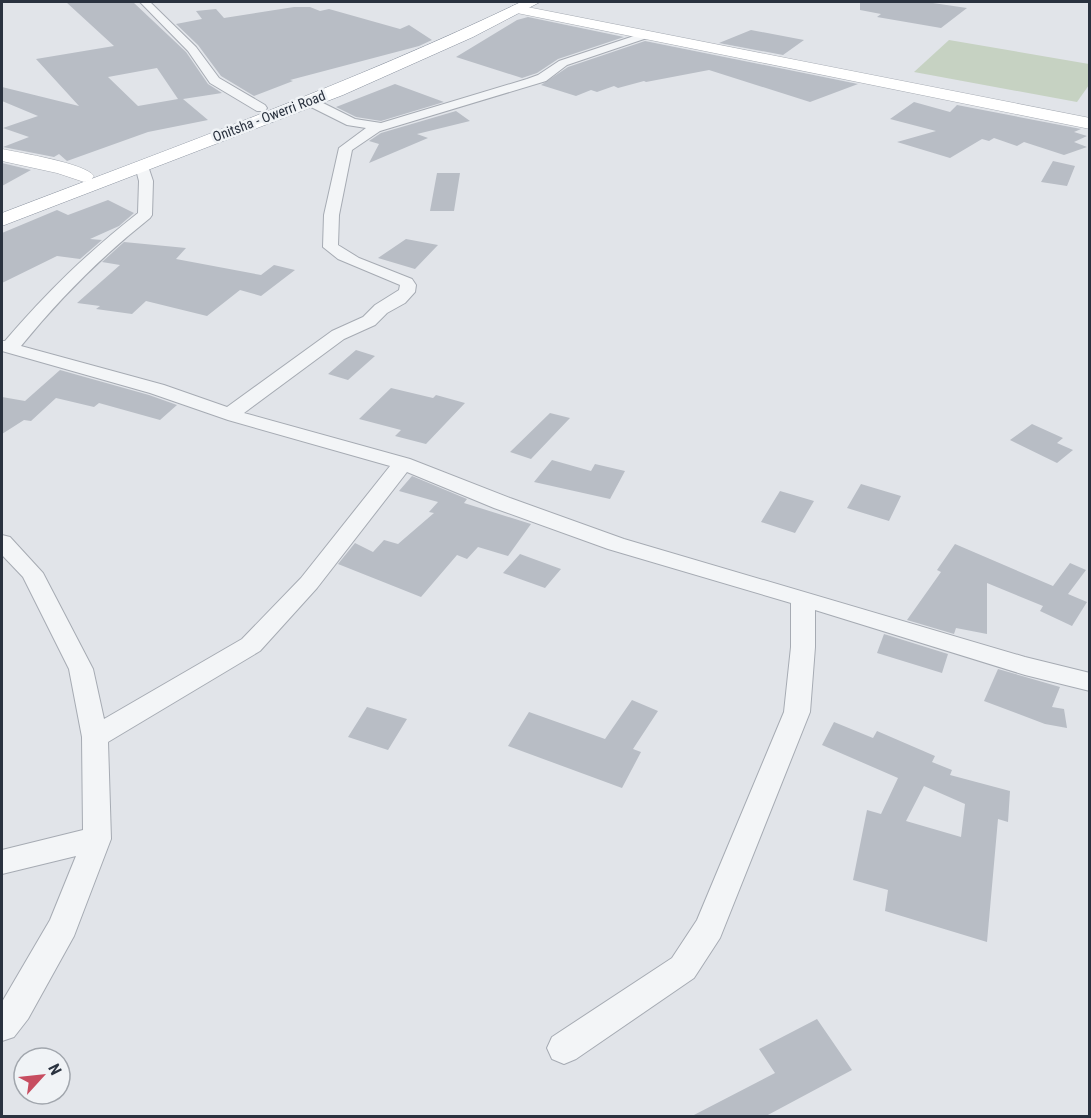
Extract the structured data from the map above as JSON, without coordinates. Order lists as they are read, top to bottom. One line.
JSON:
{"streets":{"highway":["Onitsha - Owerri Road"]},"north":"top right"}
